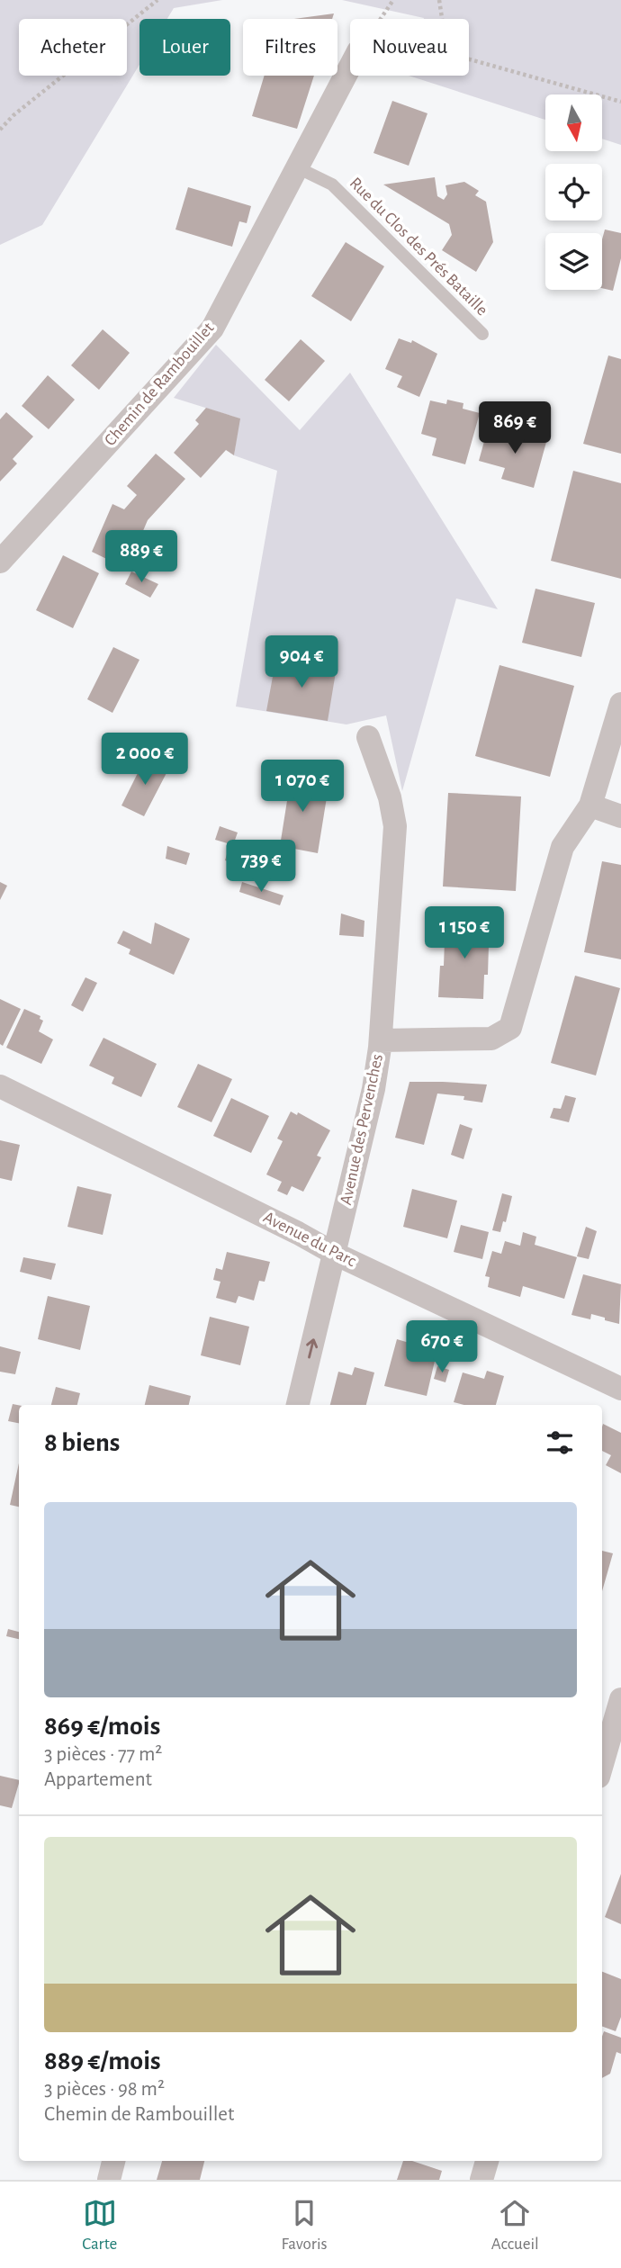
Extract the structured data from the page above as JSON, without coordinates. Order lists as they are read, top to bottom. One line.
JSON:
{"streets":{"street":["Chemin de Rambouillet","Avenue des Pervenches","Avenue du Parc"],"lane":["Rue du Clos des Prés Bataille"]},"crossings":[["Rue du Clos des Prés Bataille","Chemin de Rambouillet"],["Avenue des Pervenches","Avenue du Parc"]],"north":"bottom","page":{"chip":["Acheter","Louer","Filtres","Nouveau"],"price":["869 €","889 €","904 €","2 000 €","1 070 €","739 €","1 150 €","670 €"],"heading":"8 biens","list":[{"name":"869 €/mois","note":"3 pièces · 77 m² · Appartement"},{"name":"889 €/mois","note":"3 pièces · 98 m² · Chemin de Rambouillet"}],"tabs":["Carte","Favoris","Accueil"]}}
